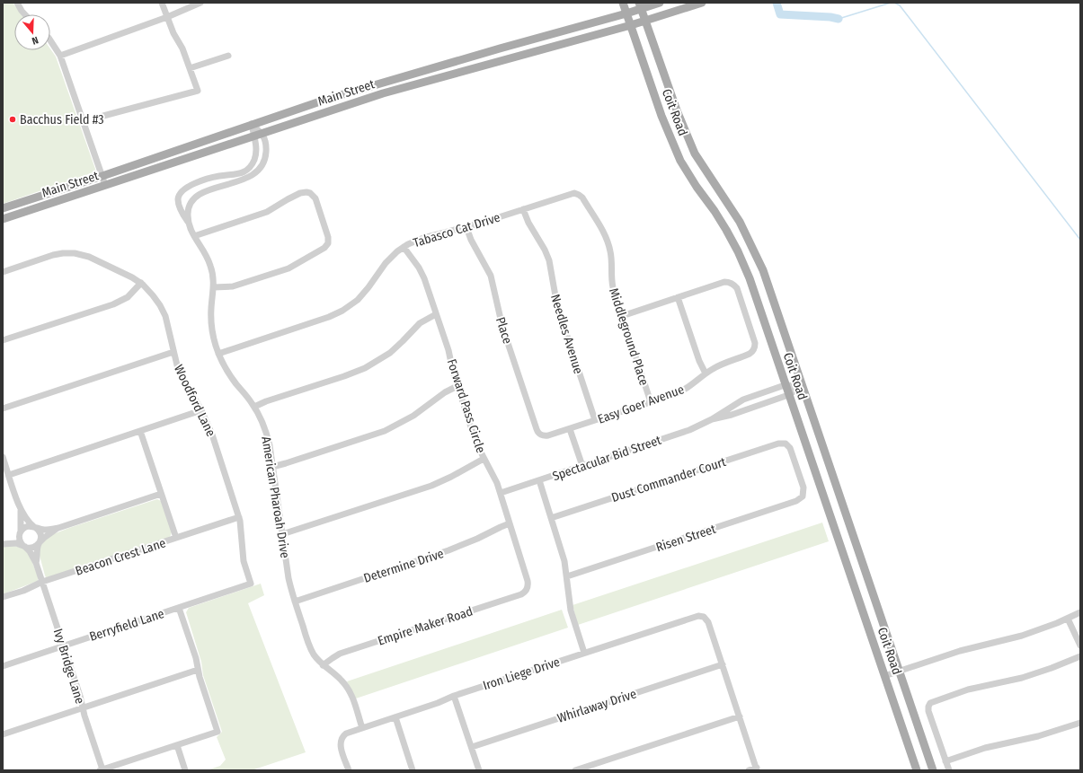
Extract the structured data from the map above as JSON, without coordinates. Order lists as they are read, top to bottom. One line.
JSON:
{"streets":{"main road":["Main Street","Coit Road"],"street":["Tabasco Cat Drive","Place","Needles Avenue","Middleground Place","Woodford Lane","Easy Goer Avenue","Forward Pass Circle","Spectacular Bid Street","Dust Commander Court","American Pharoah Drive","Risen Street","Beacon Crest Lane","Determine Drive","Berryfield Lane","Empire Maker Road","Ivy Bridge Lane","Iron Liege Drive","Whirlaway Drive"]},"crossings":[["Main Street","Coit Road"],["Main Street","American Pharoah Drive"],["Coit Road","Spectacular Bid Street"],["Tabasco Cat Drive","Place"],["Tabasco Cat Drive","Needles Avenue"],["Tabasco Cat Drive","Middleground Place"],["Tabasco Cat Drive","Forward Pass Circle"],["Tabasco Cat Drive","American Pharoah Drive"],["Place","Easy Goer Avenue"],["Needles Avenue","Easy Goer Avenue"],["Middleground Place","Easy Goer Avenue"],["Woodford Lane","Beacon Crest Lane"],["Woodford Lane","Berryfield Lane"],["Forward Pass Circle","Spectacular Bid Street"],["Forward Pass Circle","Determine Drive"],["Forward Pass Circle","Empire Maker Road"],["Dust Commander Court","Risen Street"],["American Pharoah Drive","Determine Drive"],["American Pharoah Drive","Empire Maker Road"],["American Pharoah Drive","Iron Liege Drive"],["Beacon Crest Lane","Ivy Bridge Lane"],["Berryfield Lane","Ivy Bridge Lane"],["Iron Liege Drive","Whirlaway Drive"]],"places":["Bacchus Field #3"],"north":"bottom"}
